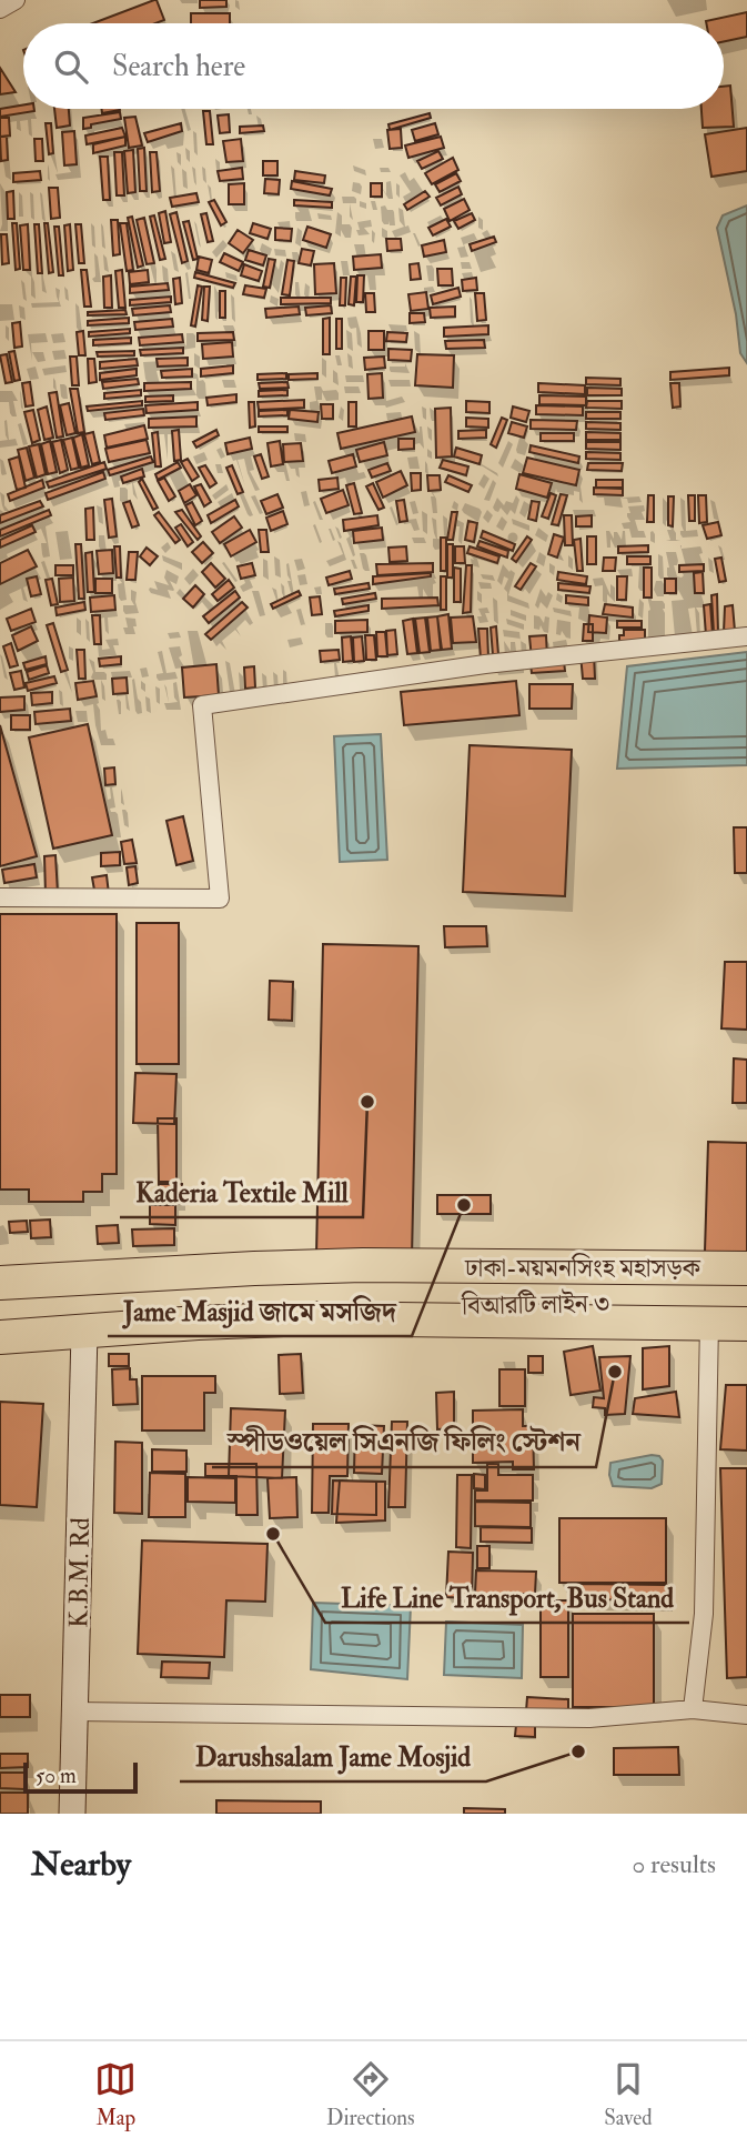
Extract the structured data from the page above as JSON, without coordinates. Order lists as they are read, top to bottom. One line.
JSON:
{"streets":{"highway":["ঢাকা-ময়মনসিংহ মহাসড়ক","বিআরটি লাইন ৩"],"street":["K.B.M. Rd"]},"crossings":[["ঢাকা-ময়মনসিংহ মহাসড়ক","K.B.M. Rd"]],"places":["Kaderia Textile Mill","Jame Masjid জামে মসজিদ","স্পীডওয়েল সিএনজি ফিলিং স্টেশন","Life Line Transport, Bus Stand","Darushsalam Jame Mosjid"],"scale_bar":"50 m","page":{"search":"Search here","scale":"50 m","heading":["Nearby","0 results"],"nav":["Map","Directions","Saved"]}}
